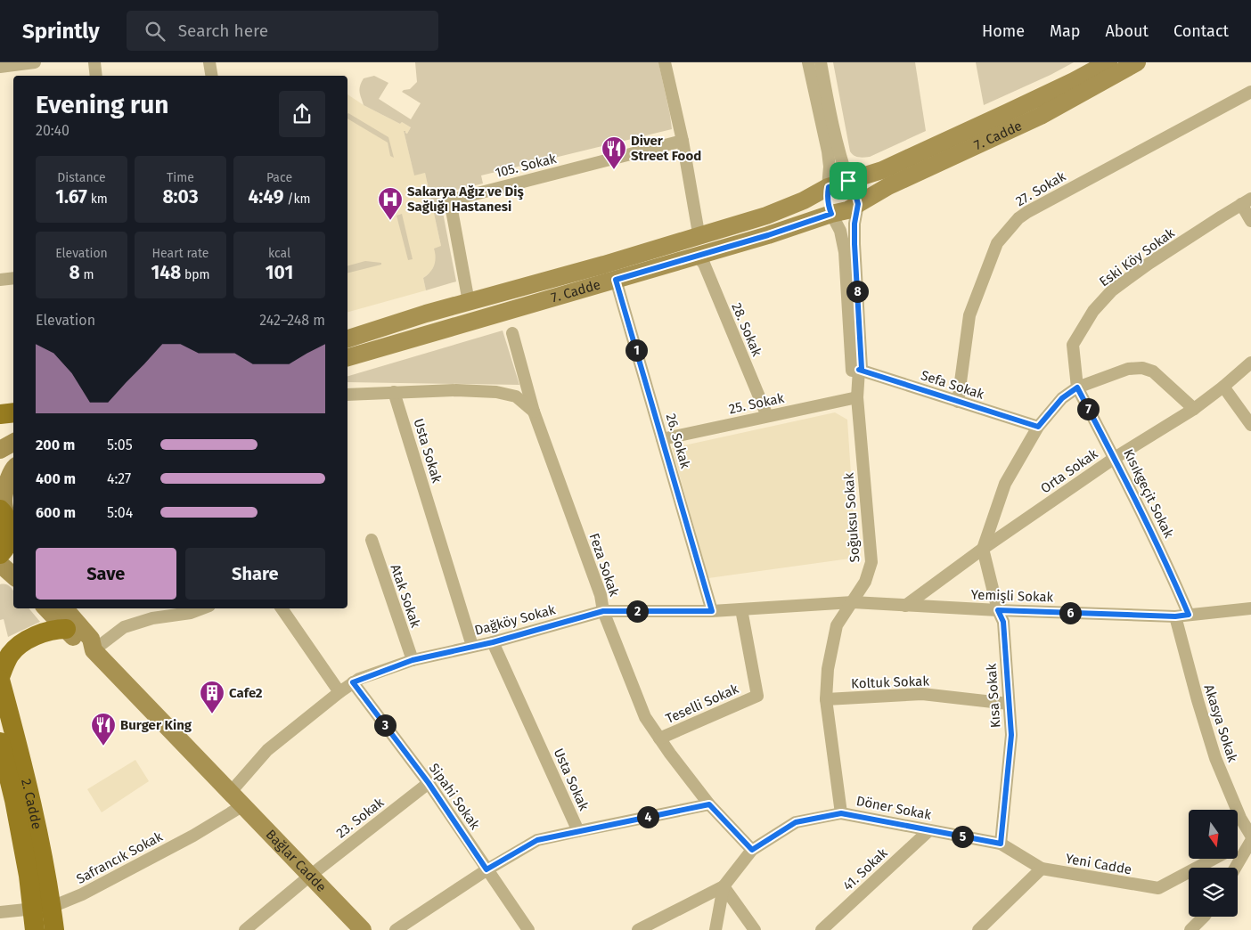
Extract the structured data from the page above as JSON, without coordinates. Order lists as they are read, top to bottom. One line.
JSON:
{"streets":{"main road":["7. Cadde","2. Cadde","Bağlar Cadde"],"street":["105. Sokak","27. Sokak","Eski Köy Sokak","28. Sokak","Sefa Sokak","25. Sokak","26. Sokak","Usta Sokak","Orta Sokak","Kısıkgeçit Sokak","Soğuksu Sokak","Feza Sokak","Atak Sokak","Yemişli Sokak","Dağköy Sokak","Koltuk Sokak","Kısa Sokak","Teselli Sokak","Akasya Sokak","Sipahi Sokak","Döner Sokak","23. Sokak","Safrancık Sokak","Yeni Cadde","41. Sokak"]},"crossings":[["7. Cadde","105. Sokak"],["7. Cadde","28. Sokak"],["7. Cadde","26. Sokak"],["7. Cadde","Soğuksu Sokak"],["27. Sokak","Sefa Sokak"],["Eski Köy Sokak","Kısıkgeçit Sokak"],["28. Sokak","25. Sokak"],["Sefa Sokak","Soğuksu Sokak"],["25. Sokak","26. Sokak"],["25. Sokak","Soğuksu Sokak"],["26. Sokak","Dağköy Sokak"],["Usta Sokak","Feza Sokak"],["Usta Sokak","Dağköy Sokak"],["Orta Sokak","Kısıkgeçit Sokak"],["Orta Sokak","Yemişli Sokak"],["Orta Sokak","Kısa Sokak"],["Kısıkgeçit Sokak","Yemişli Sokak"],["Soğuksu Sokak","Yemişli Sokak"],["Soğuksu Sokak","Dağköy Sokak"],["Soğuksu Sokak","Koltuk Sokak"],["Soğuksu Sokak","Döner Sokak"],["Feza Sokak","Dağköy Sokak"],["Feza Sokak","Teselli Sokak"],["Feza Sokak","Döner Sokak"],["Atak Sokak","Dağköy Sokak"],["Yemişli Sokak","Dağköy Sokak"],["Yemişli Sokak","Kısa Sokak"],["Yemişli Sokak","Akasya Sokak"],["Dağköy Sokak","Teselli Sokak"],["Dağköy Sokak","Sipahi Sokak"],["Dağköy Sokak","Bağlar Cadde"],["Koltuk Sokak","Kısa Sokak"],["Kısa Sokak","Döner Sokak"],["Sipahi Sokak","23. Sokak"],["2. Cadde","Safrancık Sokak"],["Döner Sokak","Yeni Cadde"],["Döner Sokak","41. Sokak"],["23. Sokak","Bağlar Cadde"],["Safrancık Sokak","Bağlar Cadde"]],"places":{"restaurant":["Diver Street Food","Burger King"],"hospital":["Sakarya Ağız ve Diş Sağlığı Hastanesi"],"building":["Cafe2"]},"north":"bottom","page":{"header":"Sprintly","search":"Search here","nav":["Home","Map","About","Contact"],"heading":["Evening run","20:40"],"stats":[["Distance","1.67 km"],["Time","8:03"],["Pace","4:49 /km"],["Elevation","8 m"],["Heart rate","148 bpm"],["kcal","101"]],"pins":["8","1","7","2","6","3","4","5"],"chart":["Elevation","242–248 m"],"list":[{"name":"200 m","note":"5:05"},{"name":"400 m","note":"4:27"},{"name":"600 m","note":"5:04"}],"buttons":["Save","Share"]}}
